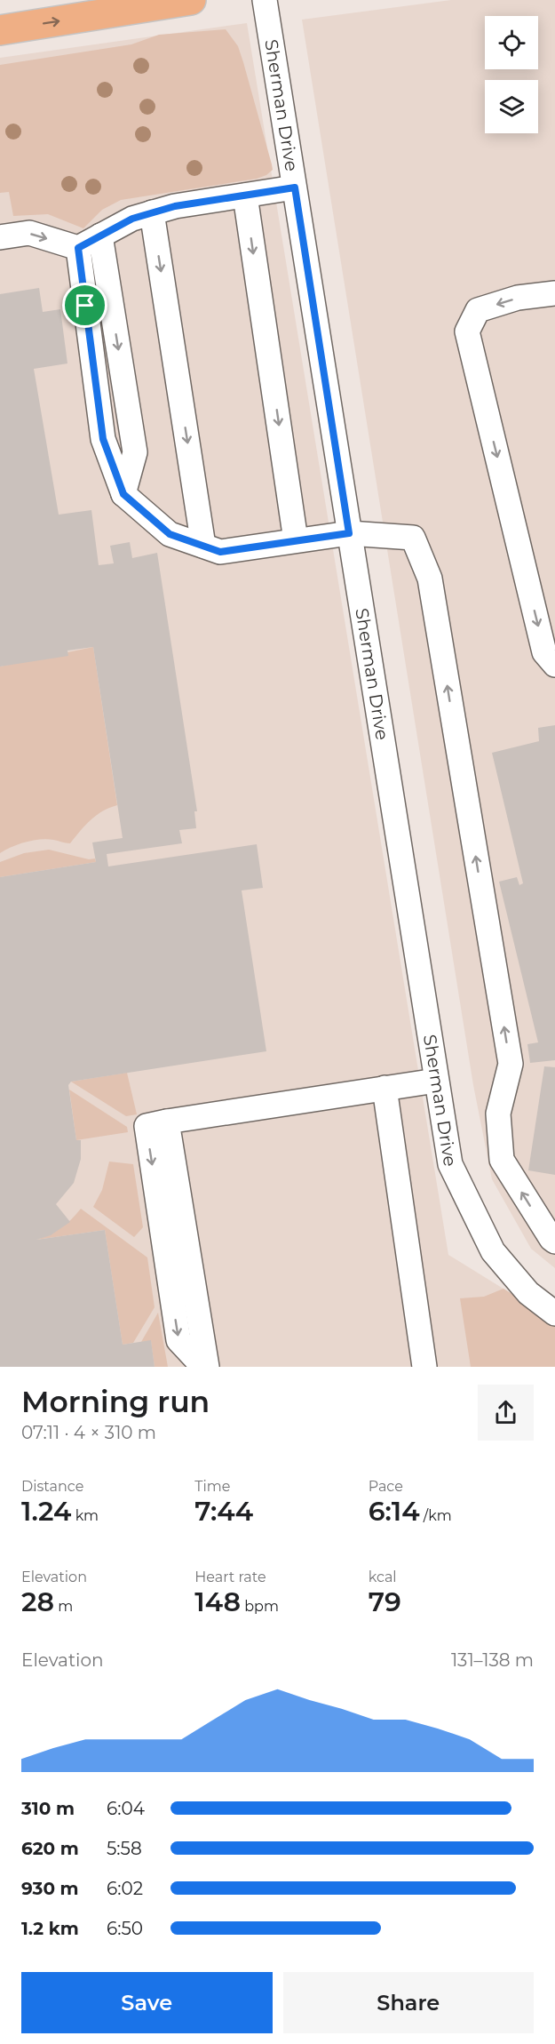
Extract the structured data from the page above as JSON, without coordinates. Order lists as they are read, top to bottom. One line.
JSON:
{"streets":{"street":["Sherman Drive"]},"page":{"heading":["Morning run","07:11 · 4 × 310 m"],"stats":[["Distance","1.24 km"],["Time","7:44"],["Pace","6:14 /km"],["Elevation","28 m"],["Heart rate","148 bpm"],["kcal","79"]],"chart":["Elevation","131–138 m"],"list":[{"name":"310 m","note":"6:04"},{"name":"620 m","note":"5:58"},{"name":"930 m","note":"6:02"},{"name":"1.2 km","note":"6:50"}],"buttons":["Save","Share"]}}
